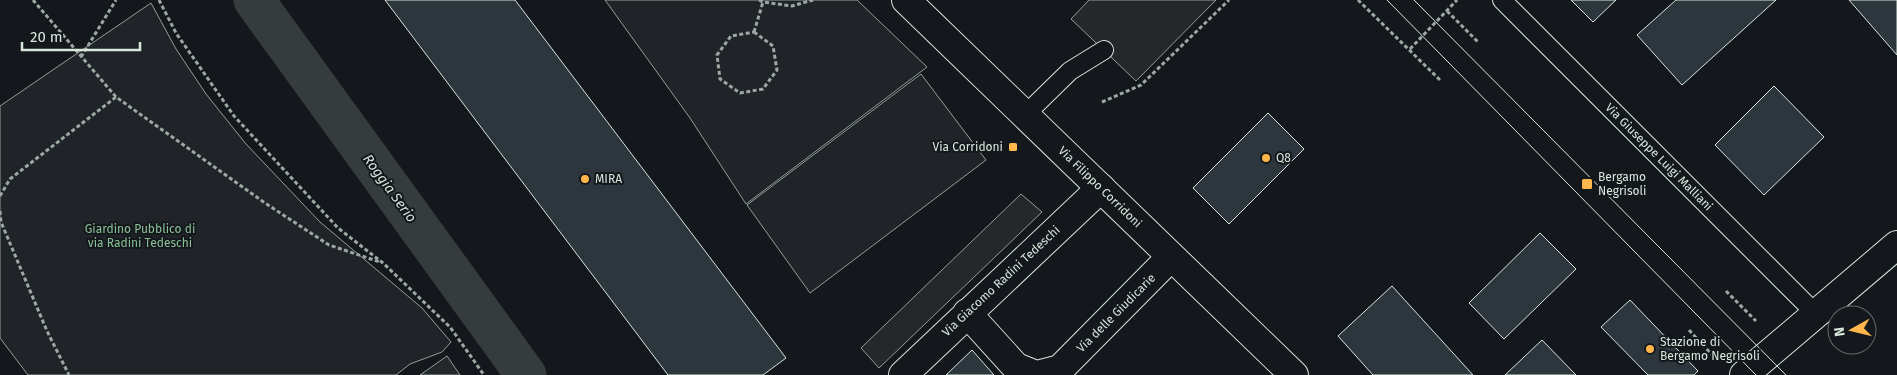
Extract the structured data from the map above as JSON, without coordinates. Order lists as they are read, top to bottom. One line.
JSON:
{"streets":{"street":["Via Filippo Corridoni","Via Giacomo Radini Tedeschi","Via delle Giudicarie"],"lane":["Via Giuseppe Luigi Malliani"]},"crossings":[["Via Filippo Corridoni","Via Giacomo Radini Tedeschi"],["Via Filippo Corridoni","Via delle Giudicarie"],["Via Giacomo Radini Tedeschi","Via delle Giudicarie"]],"water":["Roggia Serio"],"parks":["Giardino Pubblico di via Radini Tedeschi"],"places":{"transit":["Via Corridoni","Bergamo Negrisoli"],"other":["Q8","MIRA","Stazione di Bergamo Negrisoli"]},"scale_bar":"20 m","north":"left"}
